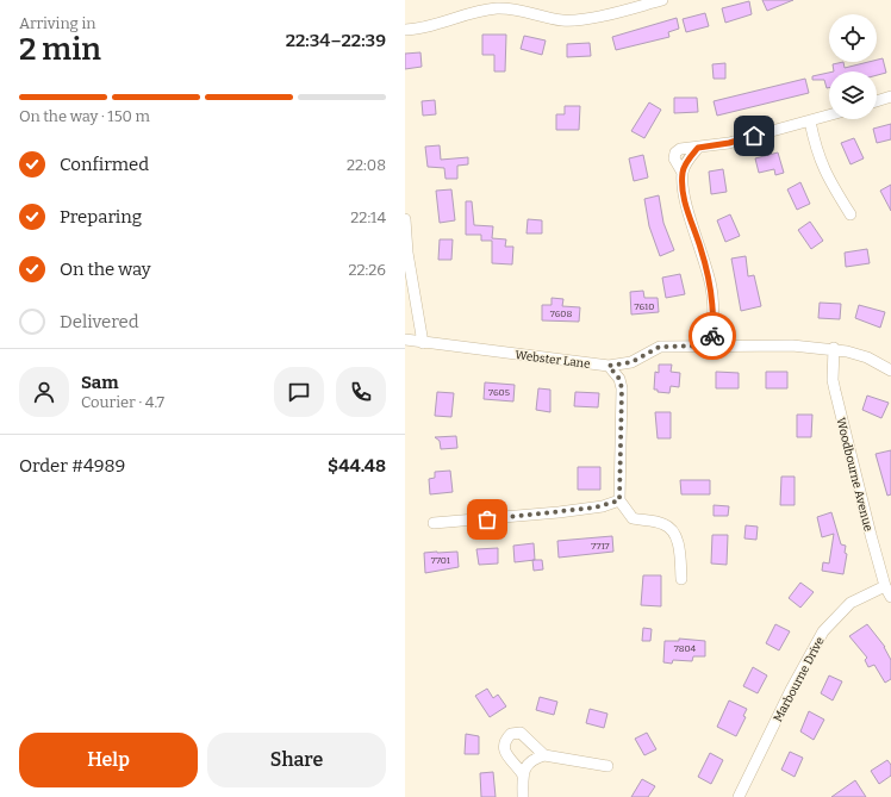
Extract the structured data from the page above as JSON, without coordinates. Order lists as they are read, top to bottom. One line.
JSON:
{"streets":{"street":["Webster Lane","Woodbourne Avenue","Marbourne Drive"]},"crossings":[["Webster Lane","Woodbourne Avenue"],["Woodbourne Avenue","Marbourne Drive"]],"house_numbers":["7610","7608","7605","7717","7701","7804"],"page":{"heading":["2 min","Arriving in","22:34–22:39"],"panel":["Sam","Courier · 4.7","Order #4989","$44.48"],"bar":"On the way · 150 m","list":[["Confirmed","22:08"],["Preparing","22:14"],["On the way","22:26"],"Delivered"],"buttons":["Help","Share"]}}
